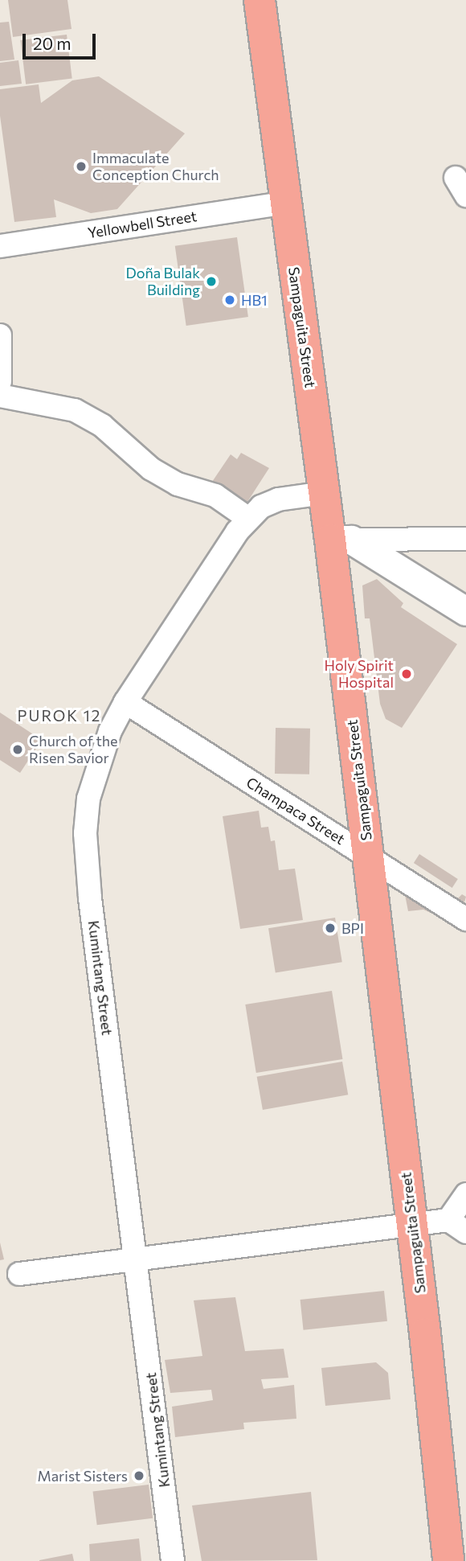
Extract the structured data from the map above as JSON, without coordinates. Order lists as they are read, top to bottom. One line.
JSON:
{"streets":{"highway":["Sampaguita Street"],"street":["Yellowbell Street","Champaca Street","Kumintang Street"]},"crossings":[["Yellowbell Street","Sampaguita Street"],["Sampaguita Street","Champaca Street"],["Sampaguita Street","Kumintang Street"],["Champaca Street","Kumintang Street"]],"districts":["PUROK 12"],"places":["Immaculate Conception Church","Doña Bulak Building","HB1","Holy Spirit Hospital","Church of the Risen Savior","BPI","Marist Sisters"],"scale_bar":"20 m"}
